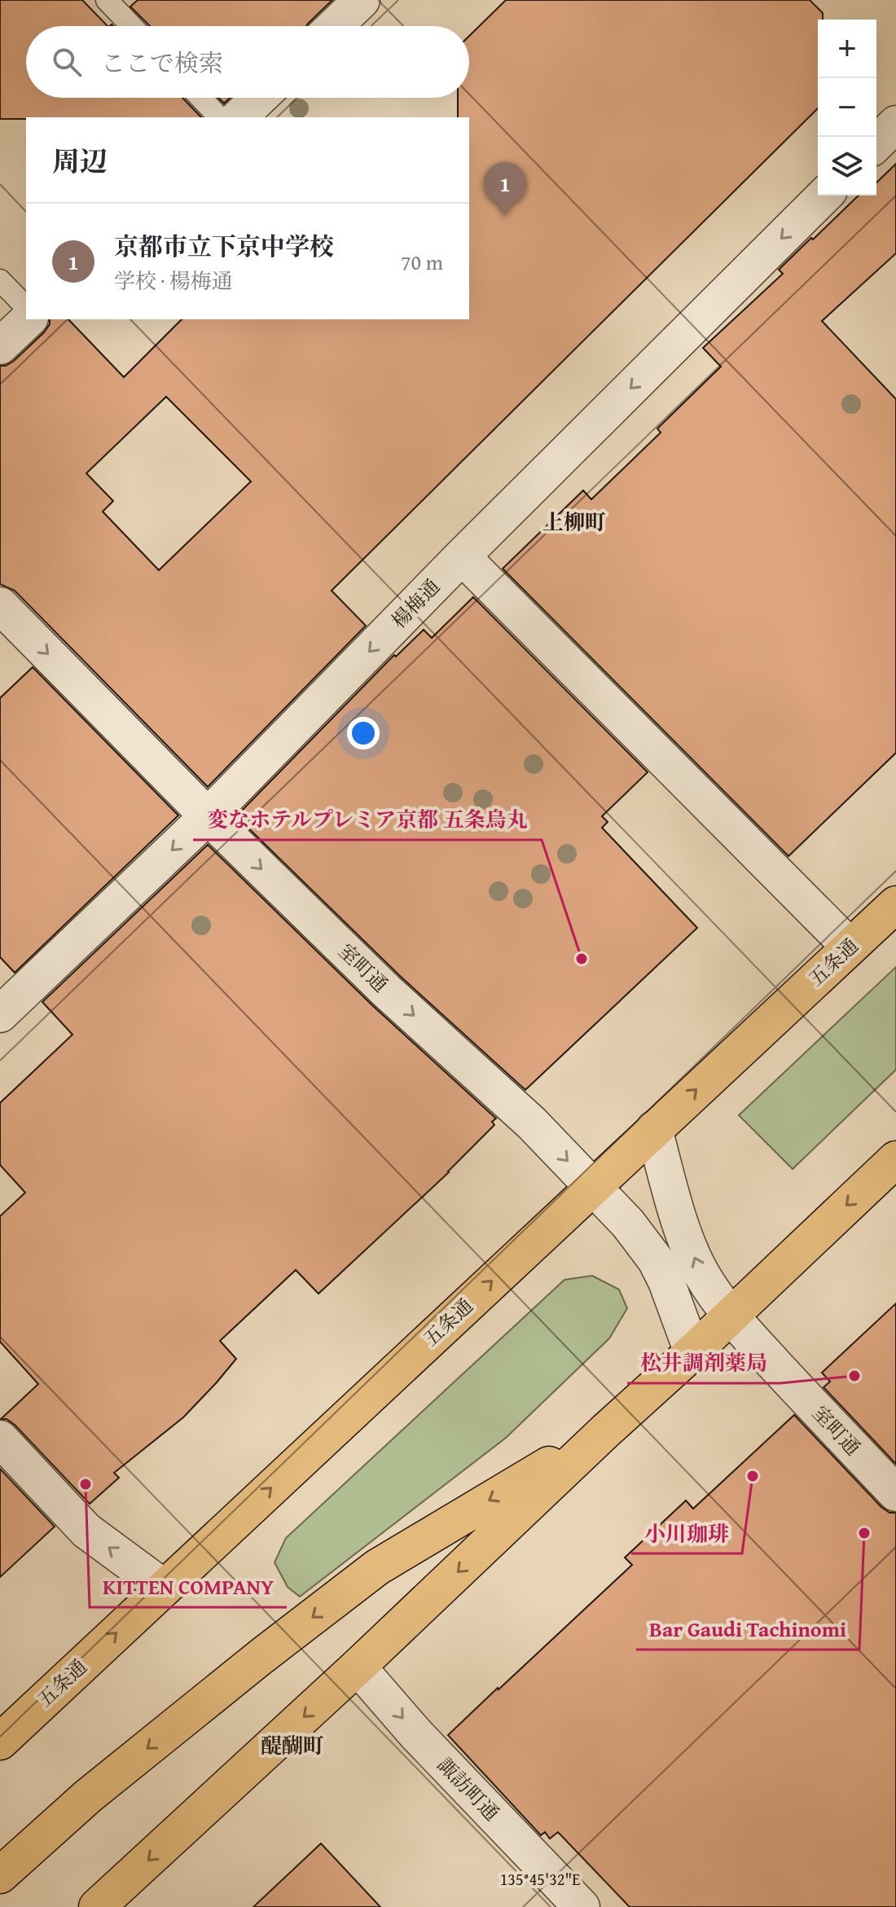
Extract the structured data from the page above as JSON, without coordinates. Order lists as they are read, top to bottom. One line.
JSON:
{"streets":{"highway":["五条通"],"street":["楊梅通","室町通","諏訪町通"]},"crossings":[["楊梅通","室町通"],["五条通","室町通"]],"one_way":["楊梅通","諏訪町通"],"districts":["上柳町","醍醐町"],"places":["変なホテルプレミア京都 五条烏丸","松井調剤薬局","小川珈琲","KITTEN COMPANY","Bar Gaudi Tachinomi"],"page":{"map_buttons":["+","−"],"search":"ここで検索","heading":"周辺","pins":"1","list":[{"mark":"1","name":"京都市立下京中学校","note":"学校 · 楊梅通","value":"70 m"}]},"coordinates":["135°45'32\"E"]}
